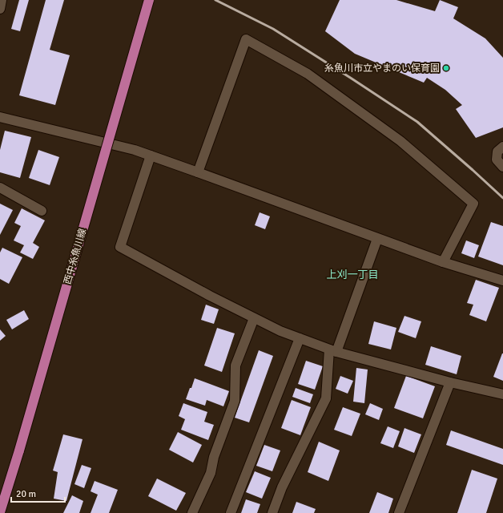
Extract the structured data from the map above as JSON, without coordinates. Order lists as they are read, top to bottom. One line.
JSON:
{"streets":{"main road":["西中糸魚川線"]},"districts":["上刈一丁目"],"places":["糸魚川市立やまのい保育園"],"scale_bar":"20 m"}
